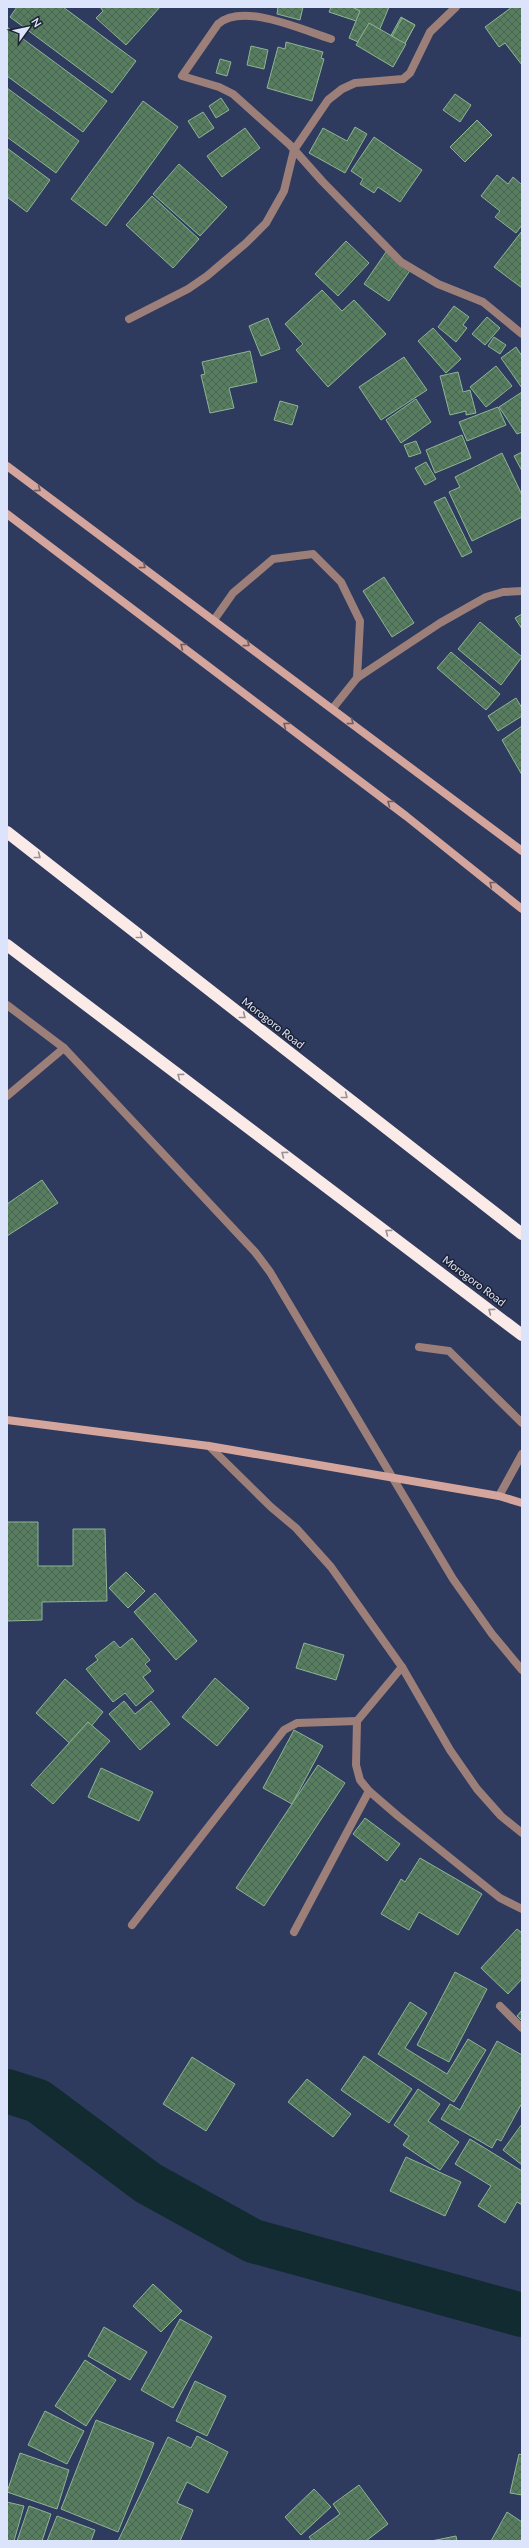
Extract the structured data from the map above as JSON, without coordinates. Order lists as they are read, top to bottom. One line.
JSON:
{"streets":{"highway":["Morogoro Road"]},"north":"top right"}
